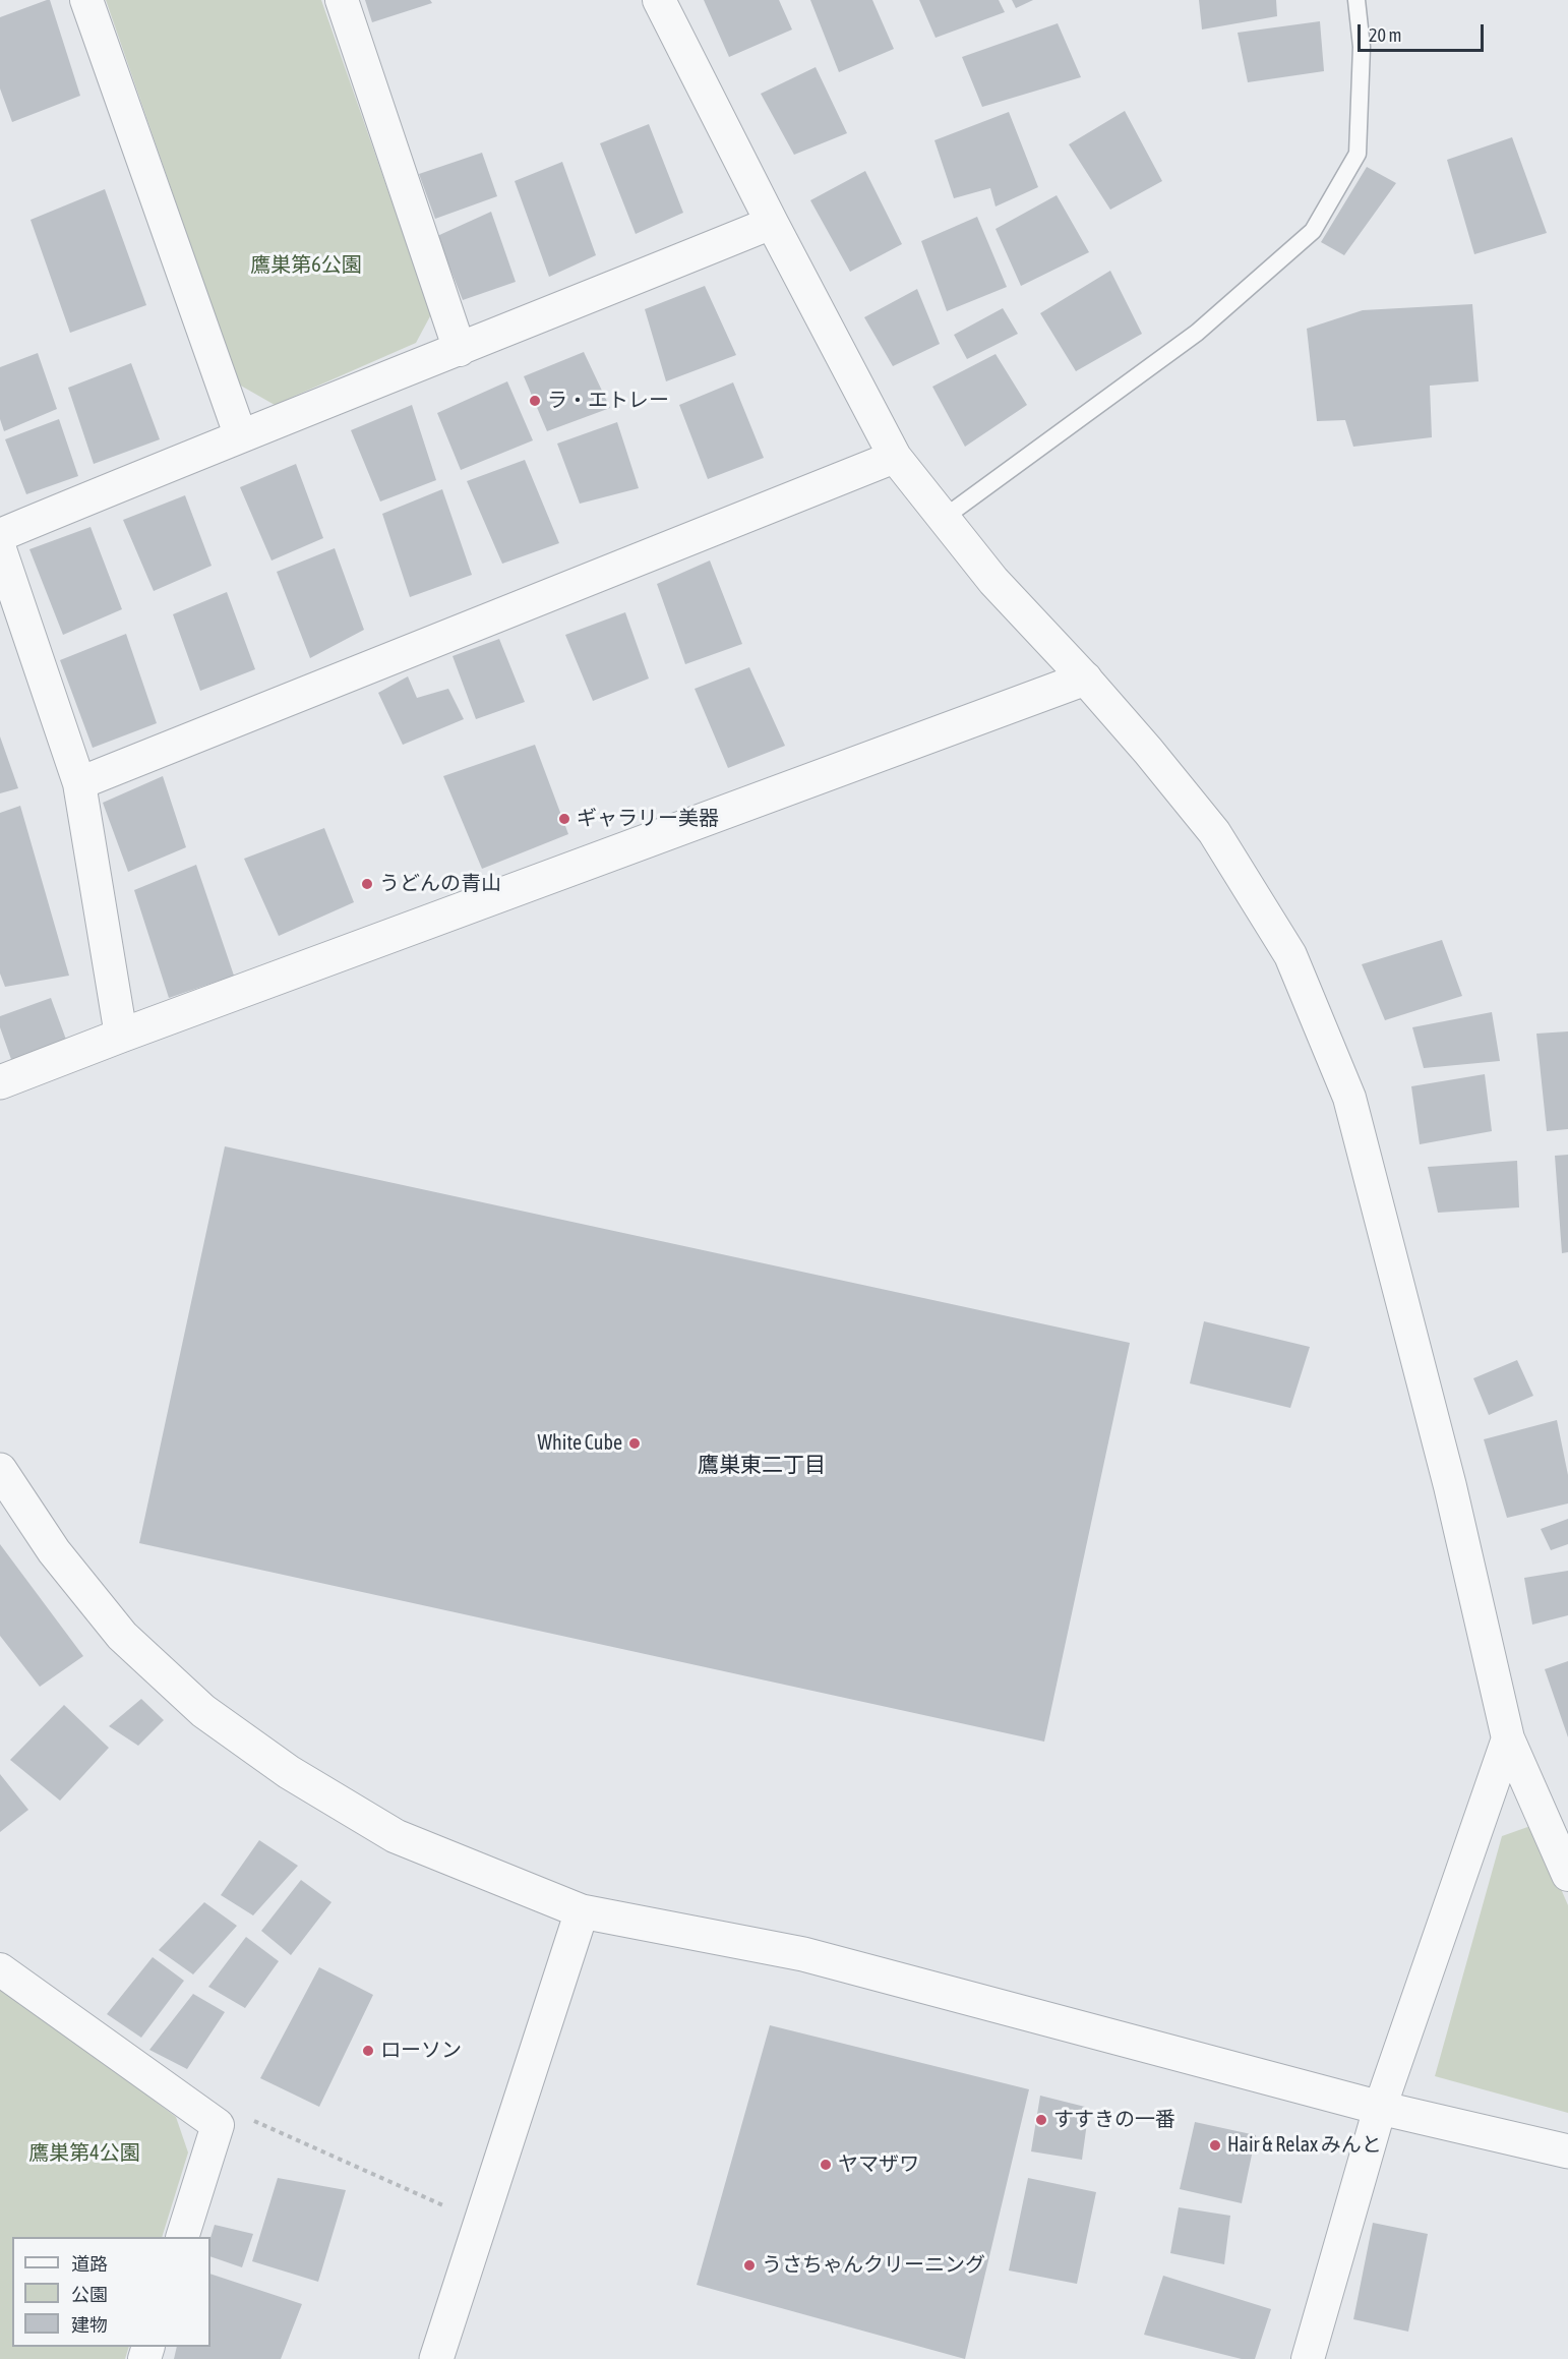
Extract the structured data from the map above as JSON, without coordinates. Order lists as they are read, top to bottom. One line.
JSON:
{"districts":["鷹巣東二丁目"],"parks":["鷹巣第6公園","鷹巣第4公園"],"places":["ラ・エトレー","ギャラリー美器","うどんの青山","White Cube","ローソン","すすきの一番","Hair & Relax みんと","ヤマザワ","うさちゃんクリーニング"],"legend":["道路","公園","建物"],"scale_bar":"20 m"}
